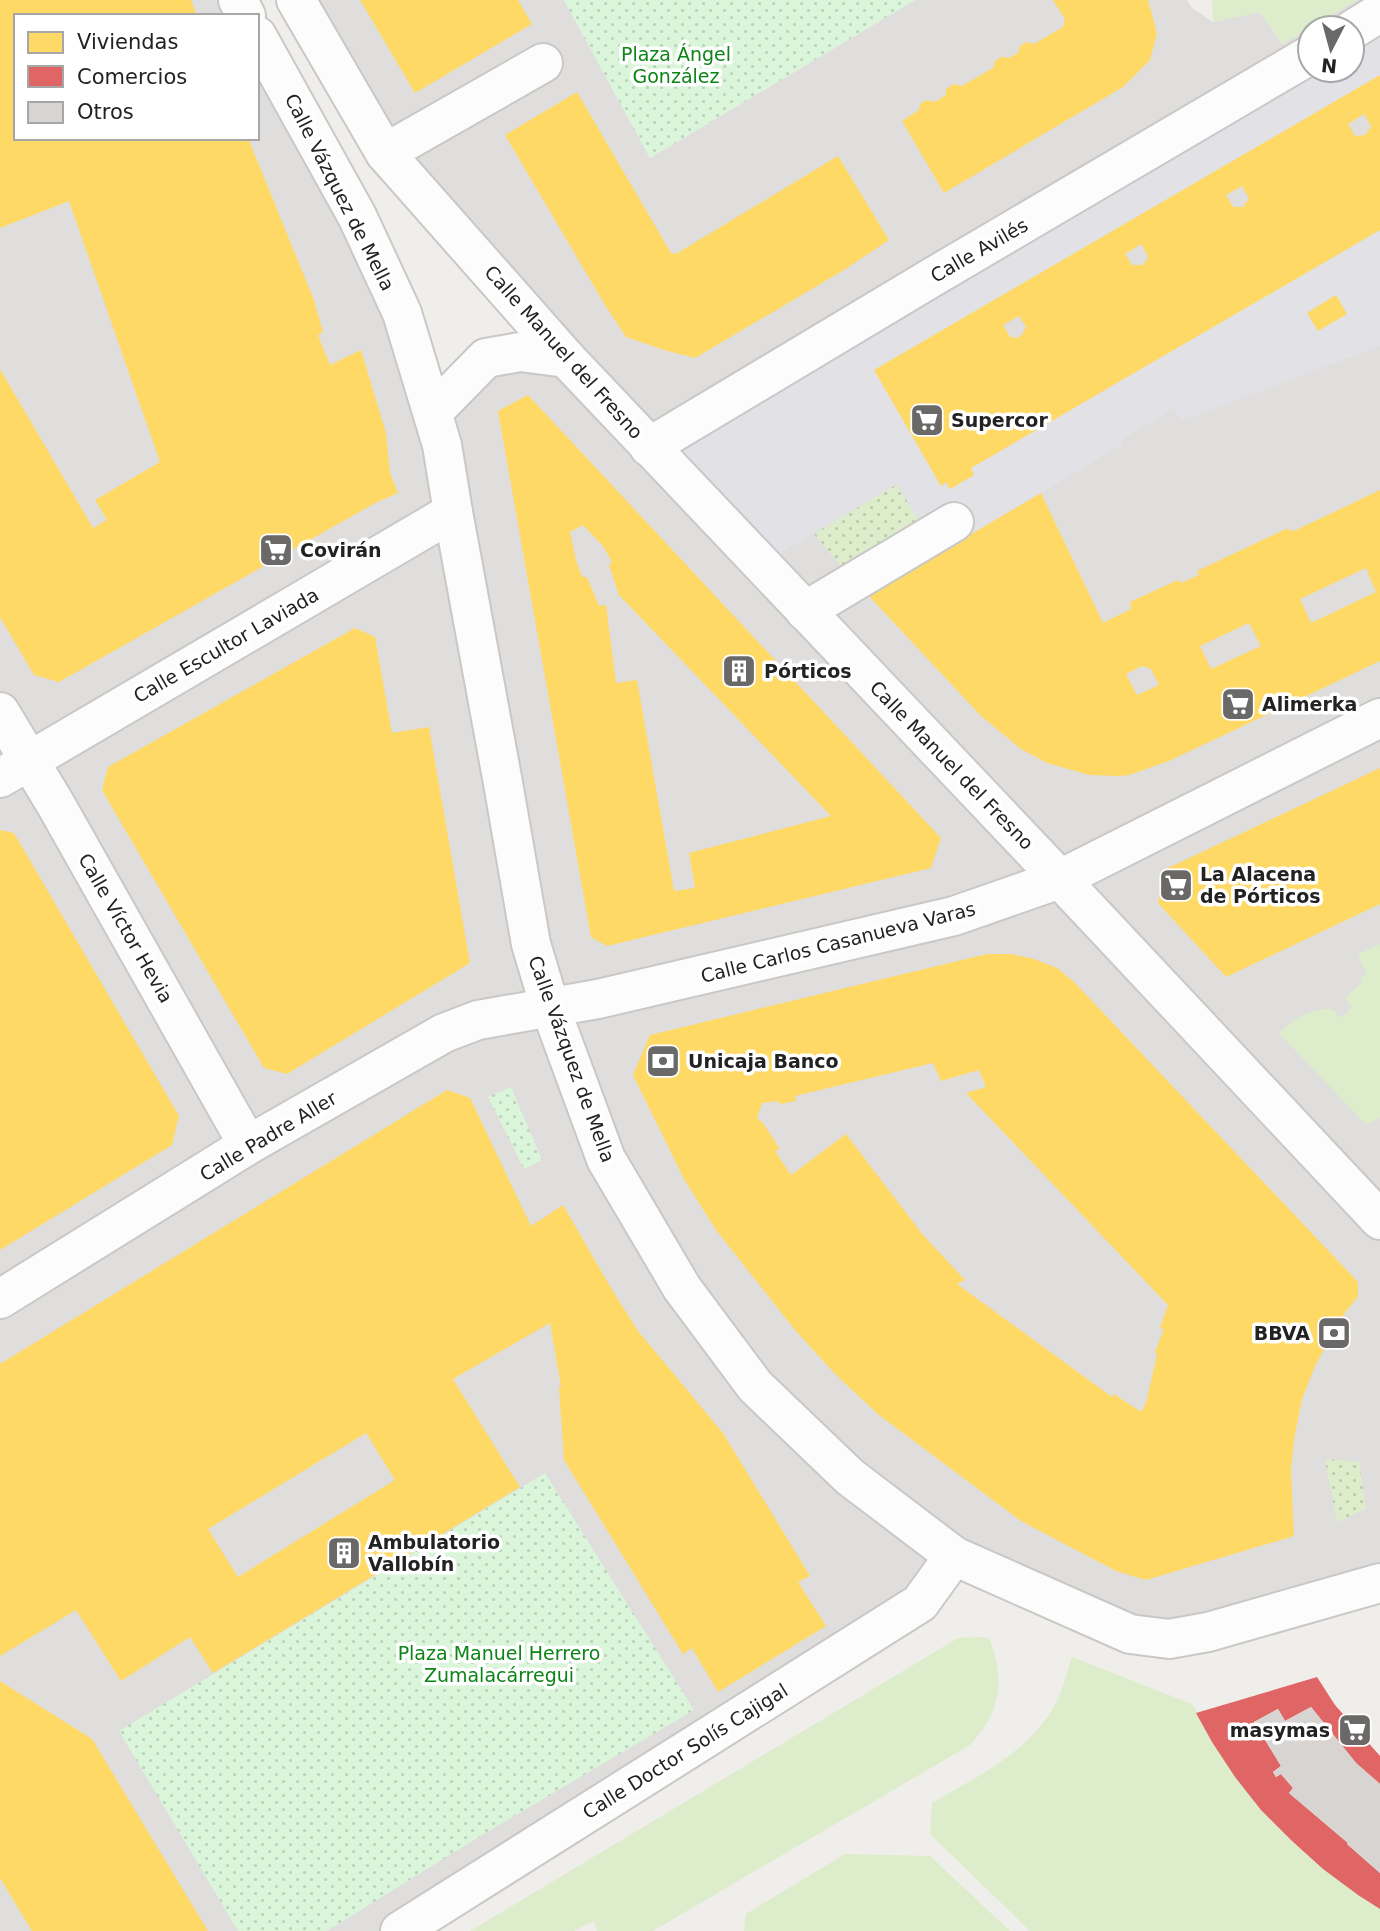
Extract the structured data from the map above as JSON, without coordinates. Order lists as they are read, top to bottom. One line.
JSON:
{"streets":{"street":["Calle Vázquez de Mella","Calle Avilés","Calle Manuel del Fresno","Calle Escultor Laviada","Calle Víctor Hevia","Calle Carlos Casanueva Varas","Calle Padre Aller","Calle Doctor Solís Cajigal"]},"crossings":[["Calle Vázquez de Mella","Calle Escultor Laviada"],["Calle Vázquez de Mella","Calle Carlos Casanueva Varas"],["Calle Vázquez de Mella","Calle Padre Aller"],["Calle Vázquez de Mella","Calle Doctor Solís Cajigal"],["Calle Avilés","Calle Manuel del Fresno"],["Calle Manuel del Fresno","Calle Carlos Casanueva Varas"],["Calle Escultor Laviada","Calle Víctor Hevia"],["Calle Víctor Hevia","Calle Padre Aller"],["Calle Carlos Casanueva Varas","Calle Padre Aller"]],"parks":["Plaza Ángel González","Plaza Manuel Herrero Zumalacárregui"],"places":{"supermarket":["Supercor","Covirán","Alimerka","La Alacena de Pórticos","masymas"],"building":["Pórticos","Ambulatorio Vallobín"],"bank":["Unicaja Banco","BBVA"]},"legend":["Viviendas","Comercios","Otros"],"north":"bottom"}
